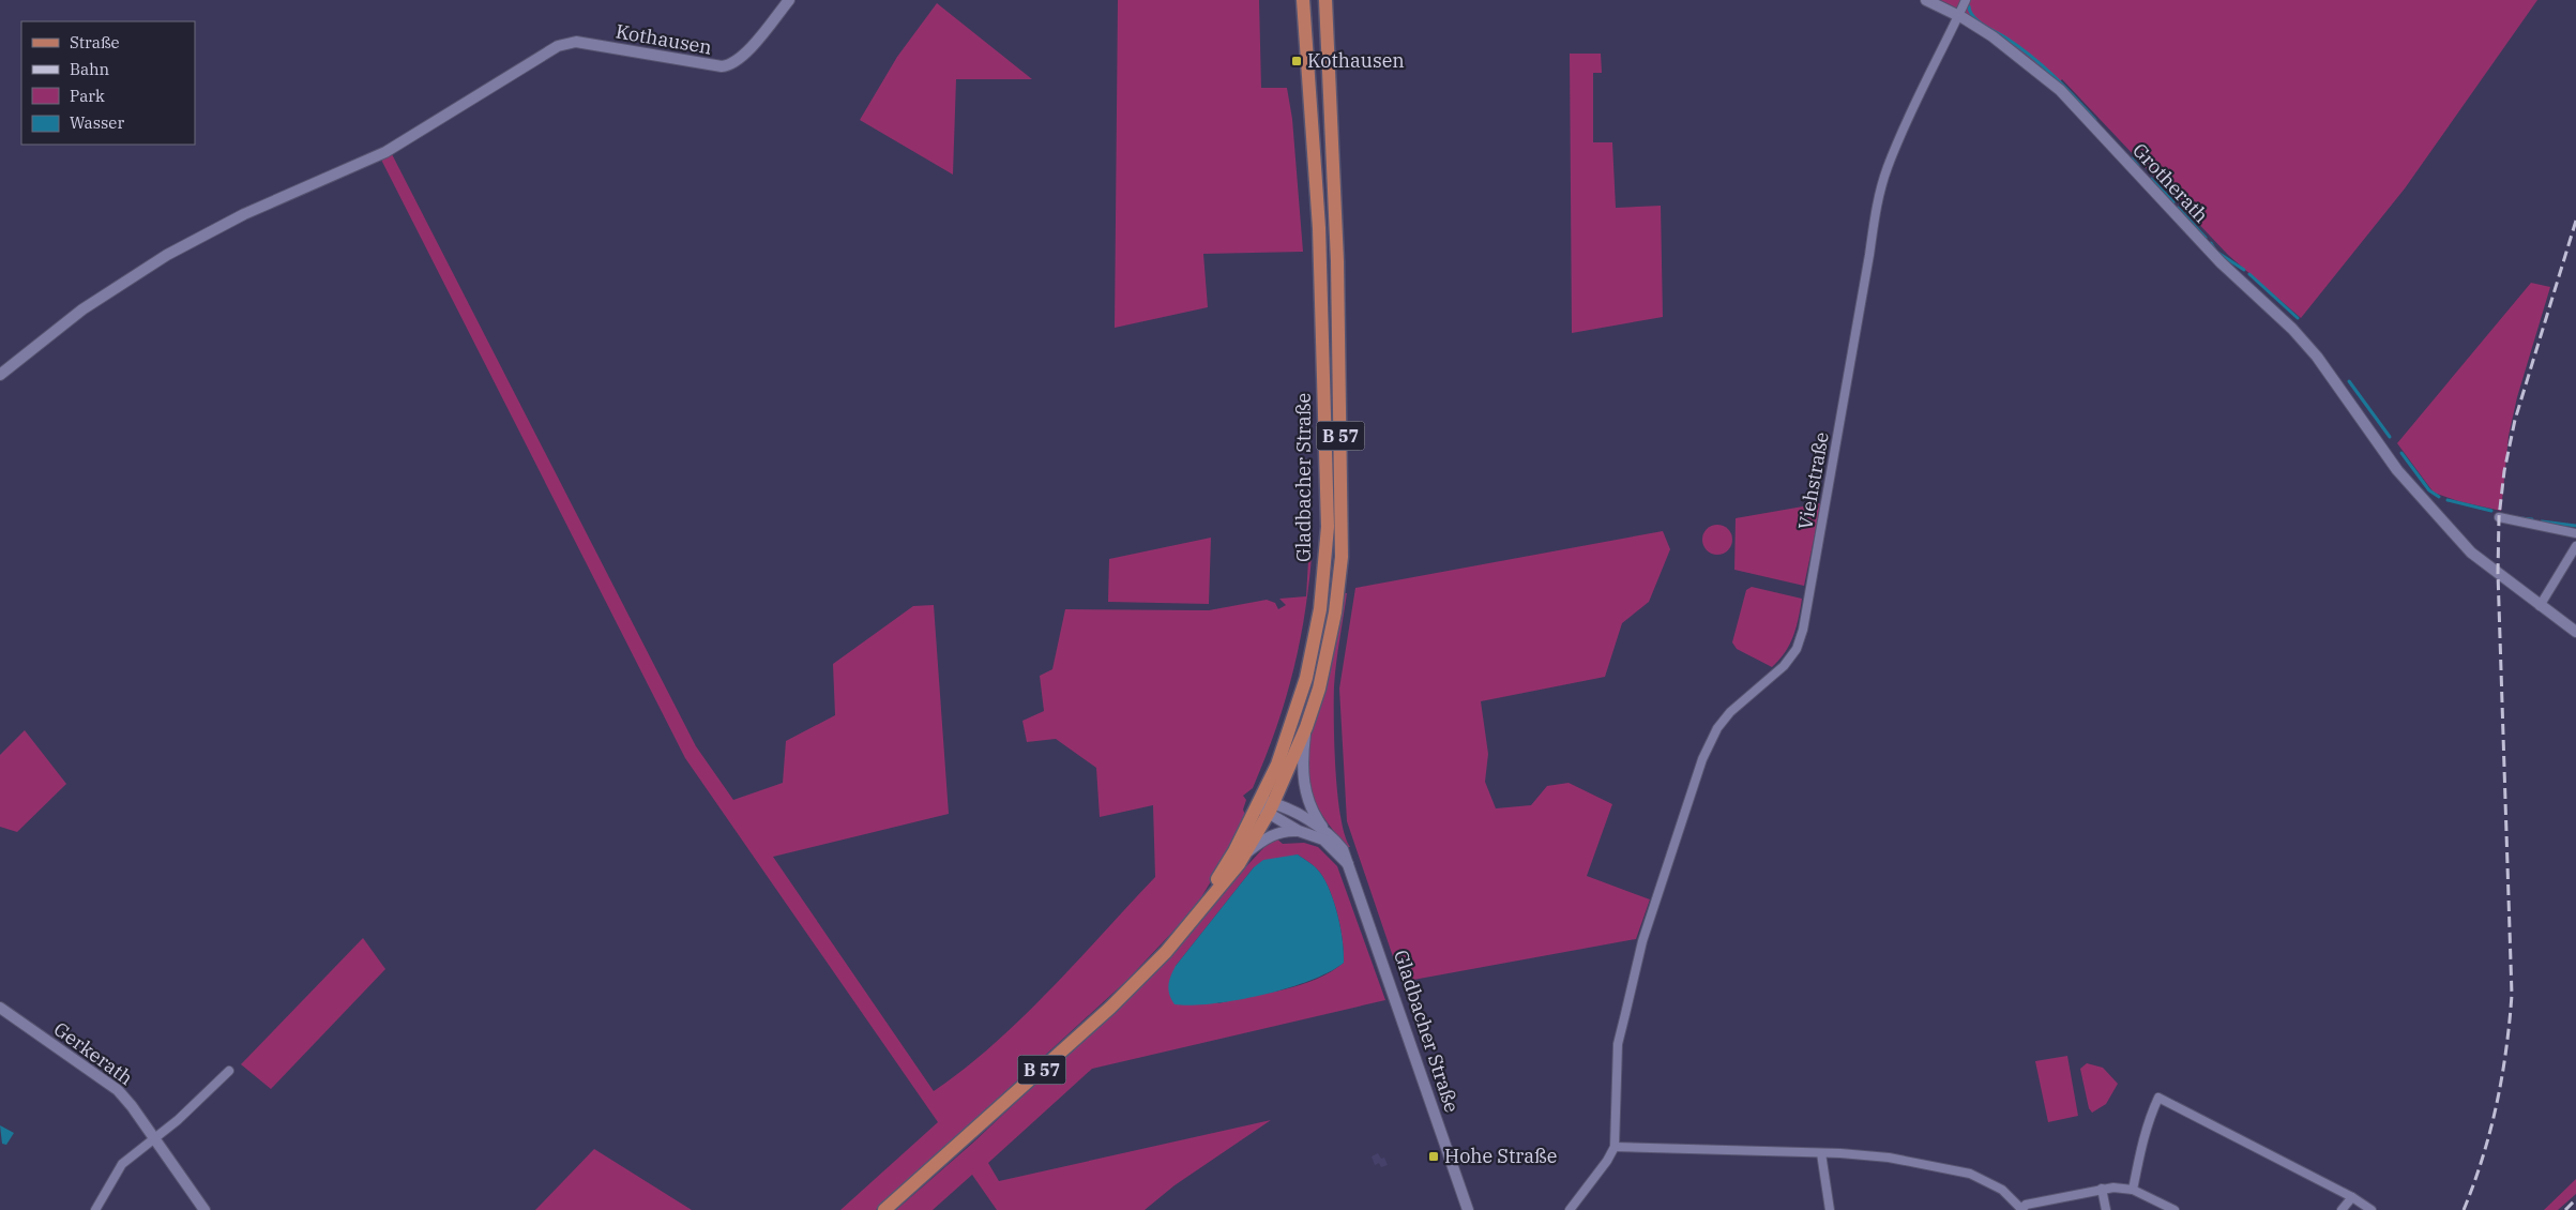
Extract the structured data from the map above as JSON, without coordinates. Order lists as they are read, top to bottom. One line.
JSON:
{"streets":{"main road":["B 57","Gladbacher Straße"],"street":["Kothausen","Grotherath","Viehstraße","Gerkerath"]},"crossings":[["Grotherath","Viehstraße"],["B 57","Gladbacher Straße"]],"places":{"transit":["Kothausen","Hohe Straße"]},"legend":["Straße","Bahn","Park","Wasser"]}
